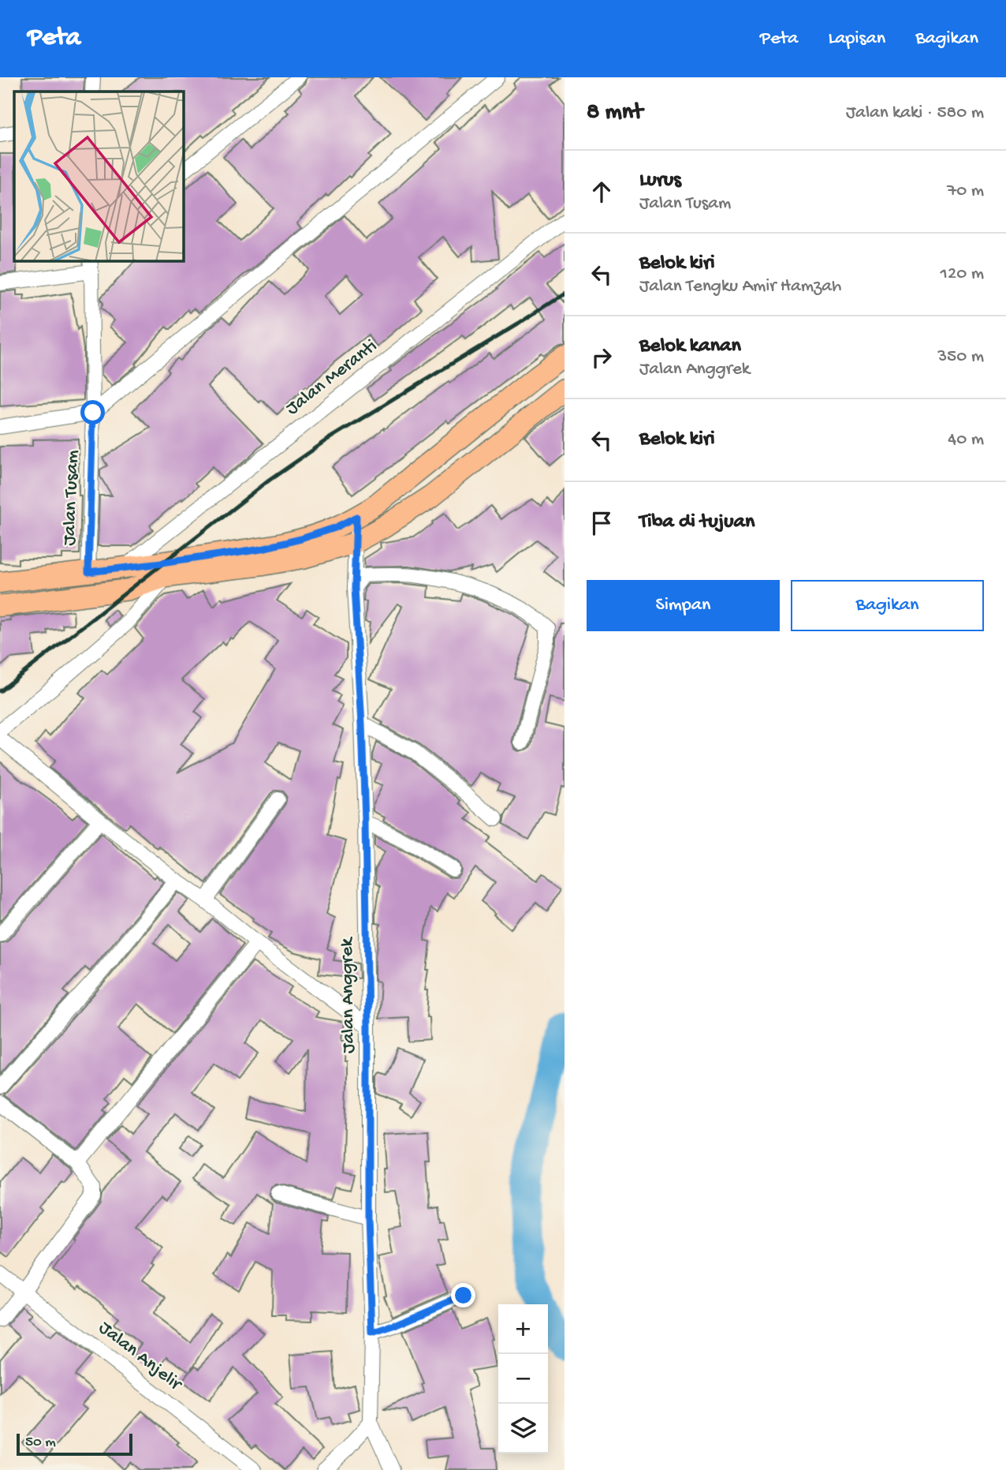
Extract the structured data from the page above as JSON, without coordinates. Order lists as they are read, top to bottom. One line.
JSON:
{"streets":{"street":["Jalan Meranti","Jalan Tusam","Jalan Anggrek","Jalan Anjelir"]},"scale_bar":"50 m","page":{"header":"Peta","nav":["Peta","Lapisan","Bagikan"],"heading":["8 mnt","Jalan kaki · 580 m"],"list":[["Lurus","Jalan Tusam","70 m"],["Belok kiri","Jalan Tengku Amir Hamzah","120 m"],["Belok kanan","Jalan Anggrek","350 m"],["Belok kiri","40 m"],"Tiba di tujuan"],"buttons":["Simpan","Bagikan"],"map_buttons":["+","−"],"scale":"50 m"}}
